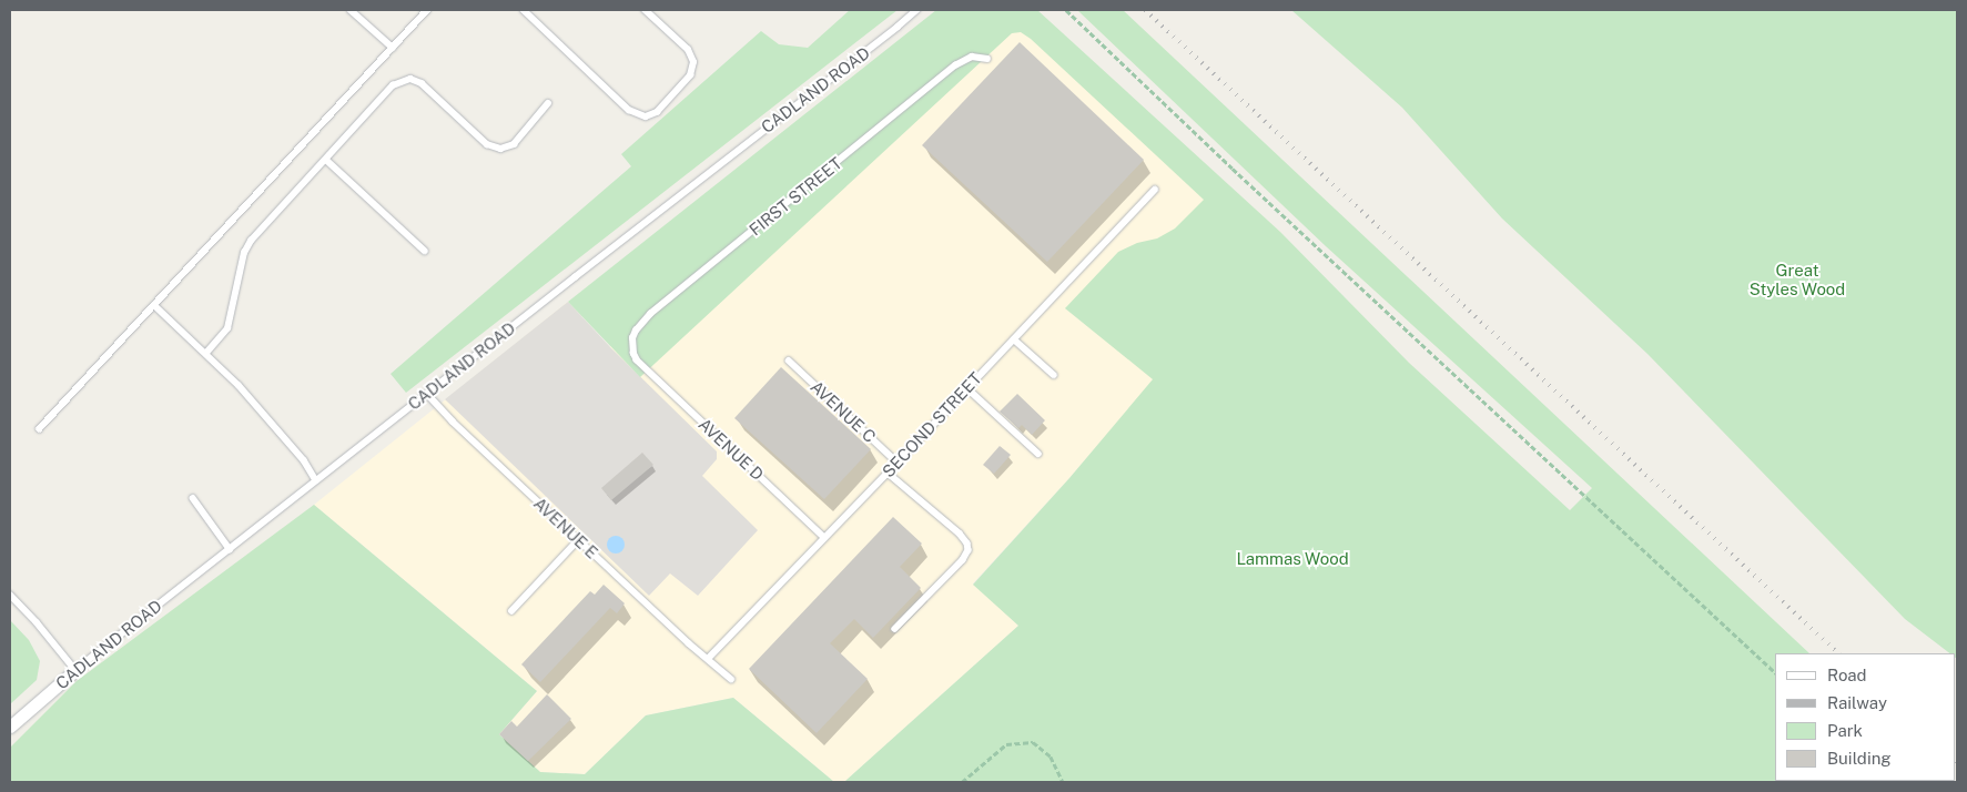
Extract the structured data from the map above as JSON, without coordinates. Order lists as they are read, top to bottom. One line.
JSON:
{"streets":{"street":["CADLAND ROAD"],"lane":["FIRST STREET","AVENUE C","SECOND STREET","AVENUE D","AVENUE E"]},"crossings":[["CADLAND ROAD","AVENUE E"],["FIRST STREET","AVENUE D"],["AVENUE C","SECOND STREET"],["SECOND STREET","AVENUE D"],["SECOND STREET","AVENUE E"]],"parks":["Great Styles Wood","Lammas Wood"],"legend":["Road","Railway","Park","Building"]}
